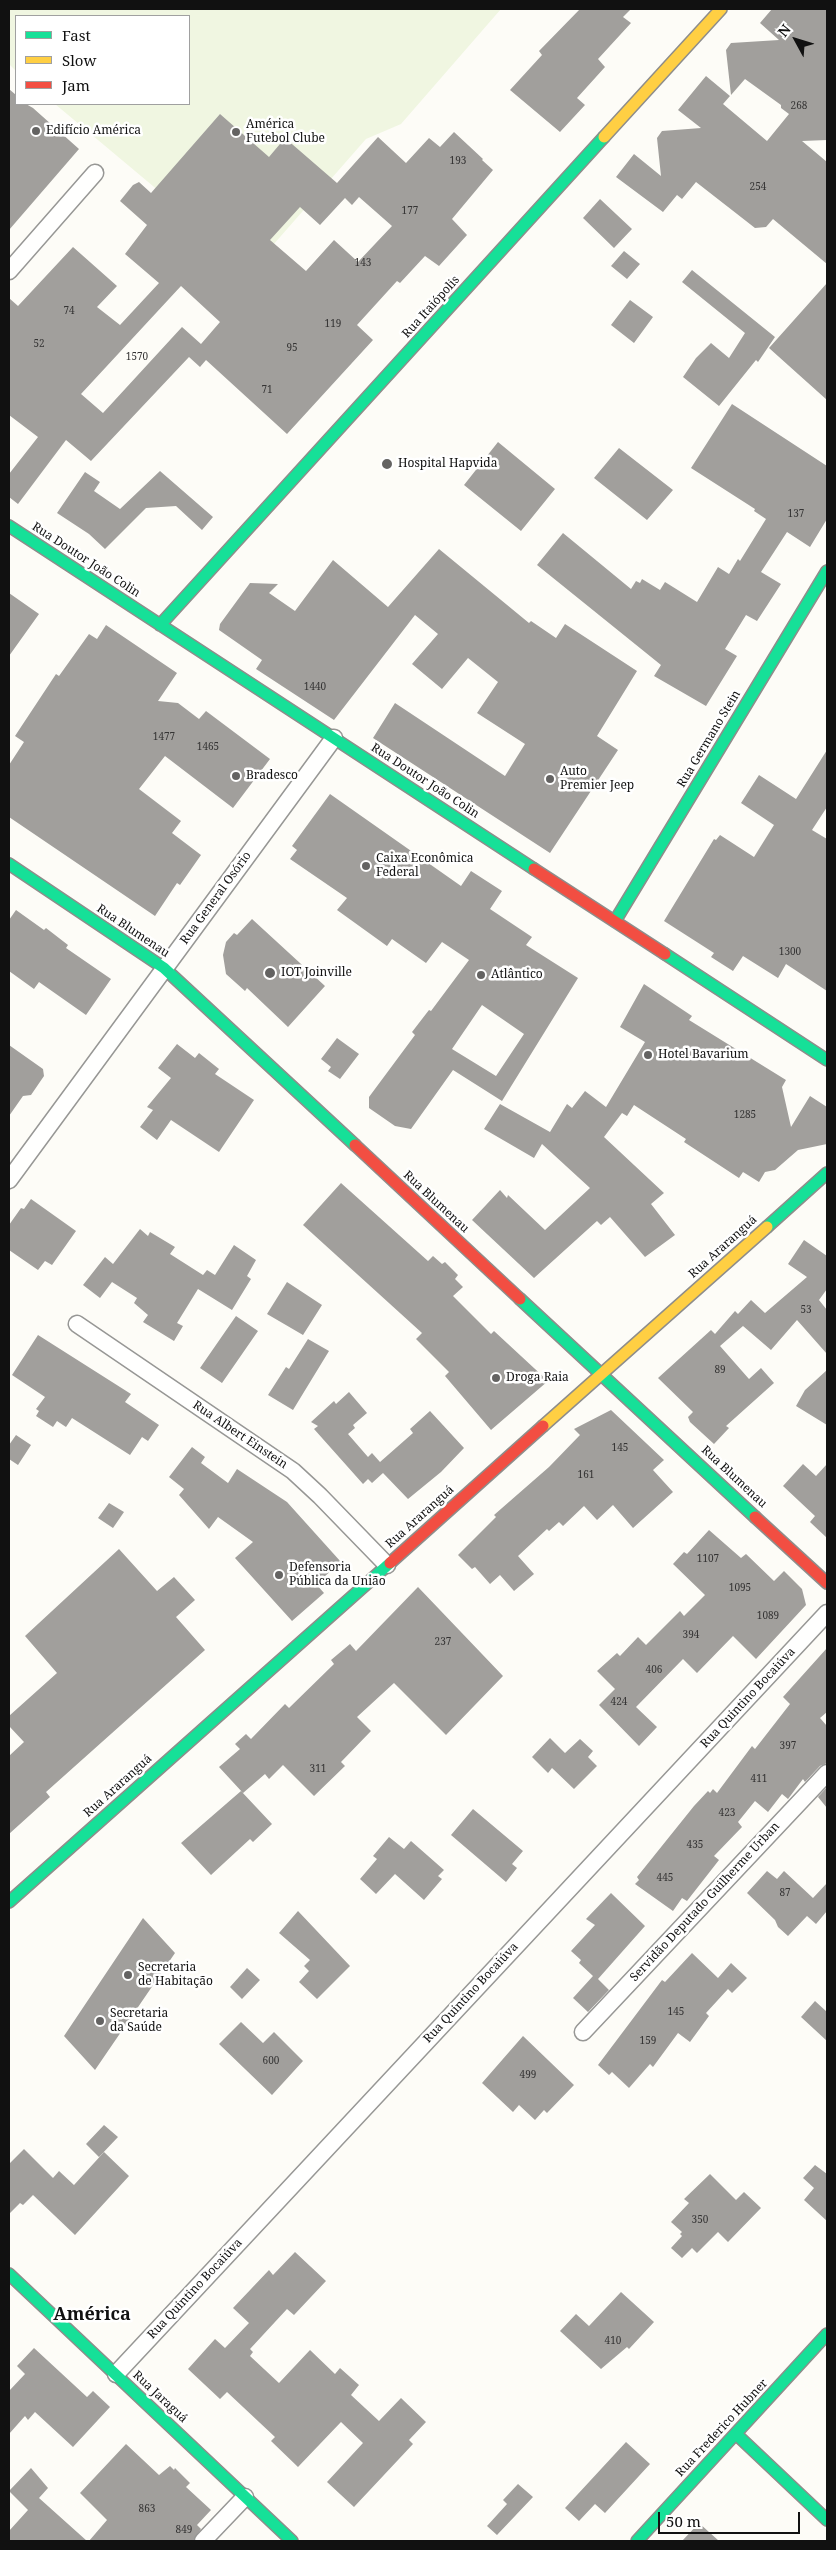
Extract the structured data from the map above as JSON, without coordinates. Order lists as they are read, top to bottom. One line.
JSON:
{"streets":{"main road":["Rua Itaiópolis","Rua Doutor João Colin","Rua Germano Stein","Rua Blumenau","Rua Araranguá","Rua Jaraguá","Rua Frederico Hubner"],"street":["Rua General Osório","Rua Albert Einstein","Rua Quintino Bocaiúva","Servidão Deputado Guilherme Urban"]},"crossings":[["Rua Itaiópolis","Rua Doutor João Colin"],["Rua Doutor João Colin","Rua Germano Stein"],["Rua Doutor João Colin","Rua General Osório"],["Rua General Osório","Rua Blumenau"],["Rua Blumenau","Rua Araranguá"],["Rua Araranguá","Rua Albert Einstein"],["Rua Quintino Bocaiúva","Rua Jaraguá"]],"districts":["América"],"places":["Edifício América","América Futebol Clube","Hospital Hapvida","Bradesco","Auto Premier Jeep","Caixa Econômica Federal","IOT Joinville","Atlântico","Hotel Bavarium","Droga Raia","Defensoria Pública da União","Secretaria de Habitação","Secretaria da Saúde"],"house_numbers":["268","193","254","177","143","74","119","52","95","1570","71","137","1440","1477","1465","1300","1285","53","89","145","161","1107","1095","1089","394","237","406","424","397","311","411","423","435","445","87","145","159","600","499","350","410","863","849"],"legend":["Fast","Slow","Jam"],"scale_bar":"50 m","north":"top left"}
